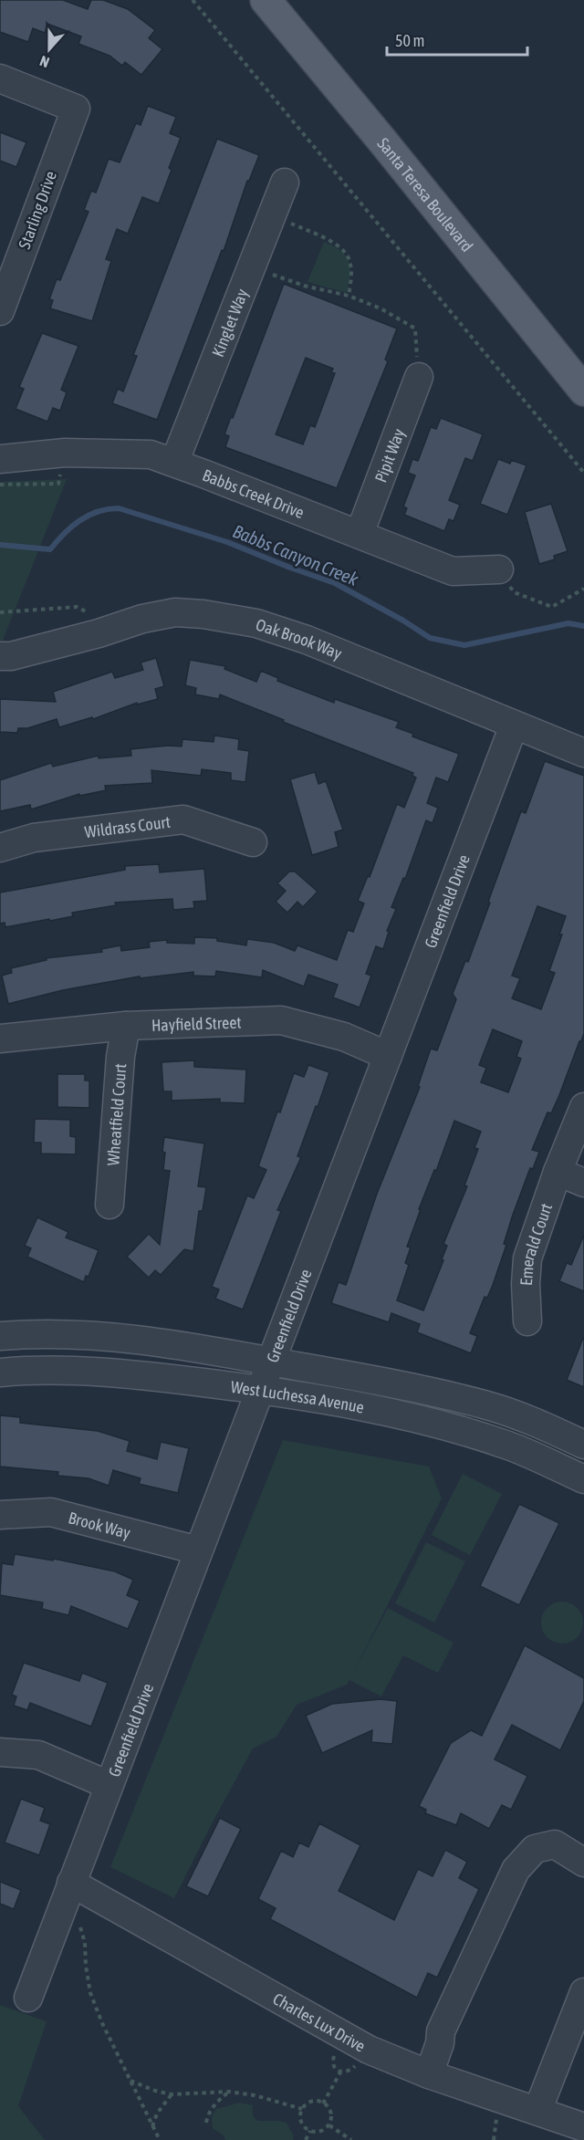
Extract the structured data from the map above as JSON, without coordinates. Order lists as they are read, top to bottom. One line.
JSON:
{"streets":{"main road":["Santa Teresa Boulevard"],"street":["Starling Drive","Kinglet Way","Pipit Way","Babbs Creek Drive","Oak Brook Way","Wildrass Court","Greenfield Drive","Hayfield Street","Wheatfield Court","Emerald Court","West Luchessa Avenue","Brook Way","Charles Lux Drive"]},"crossings":[["Kinglet Way","Babbs Creek Drive"],["Pipit Way","Babbs Creek Drive"],["Oak Brook Way","Greenfield Drive"],["Greenfield Drive","Hayfield Street"],["Greenfield Drive","West Luchessa Avenue"],["Greenfield Drive","Brook Way"],["Greenfield Drive","Charles Lux Drive"],["Hayfield Street","Wheatfield Court"]],"water":["Babbs Canyon Creek"],"scale_bar":"50 m","north":"bottom"}
